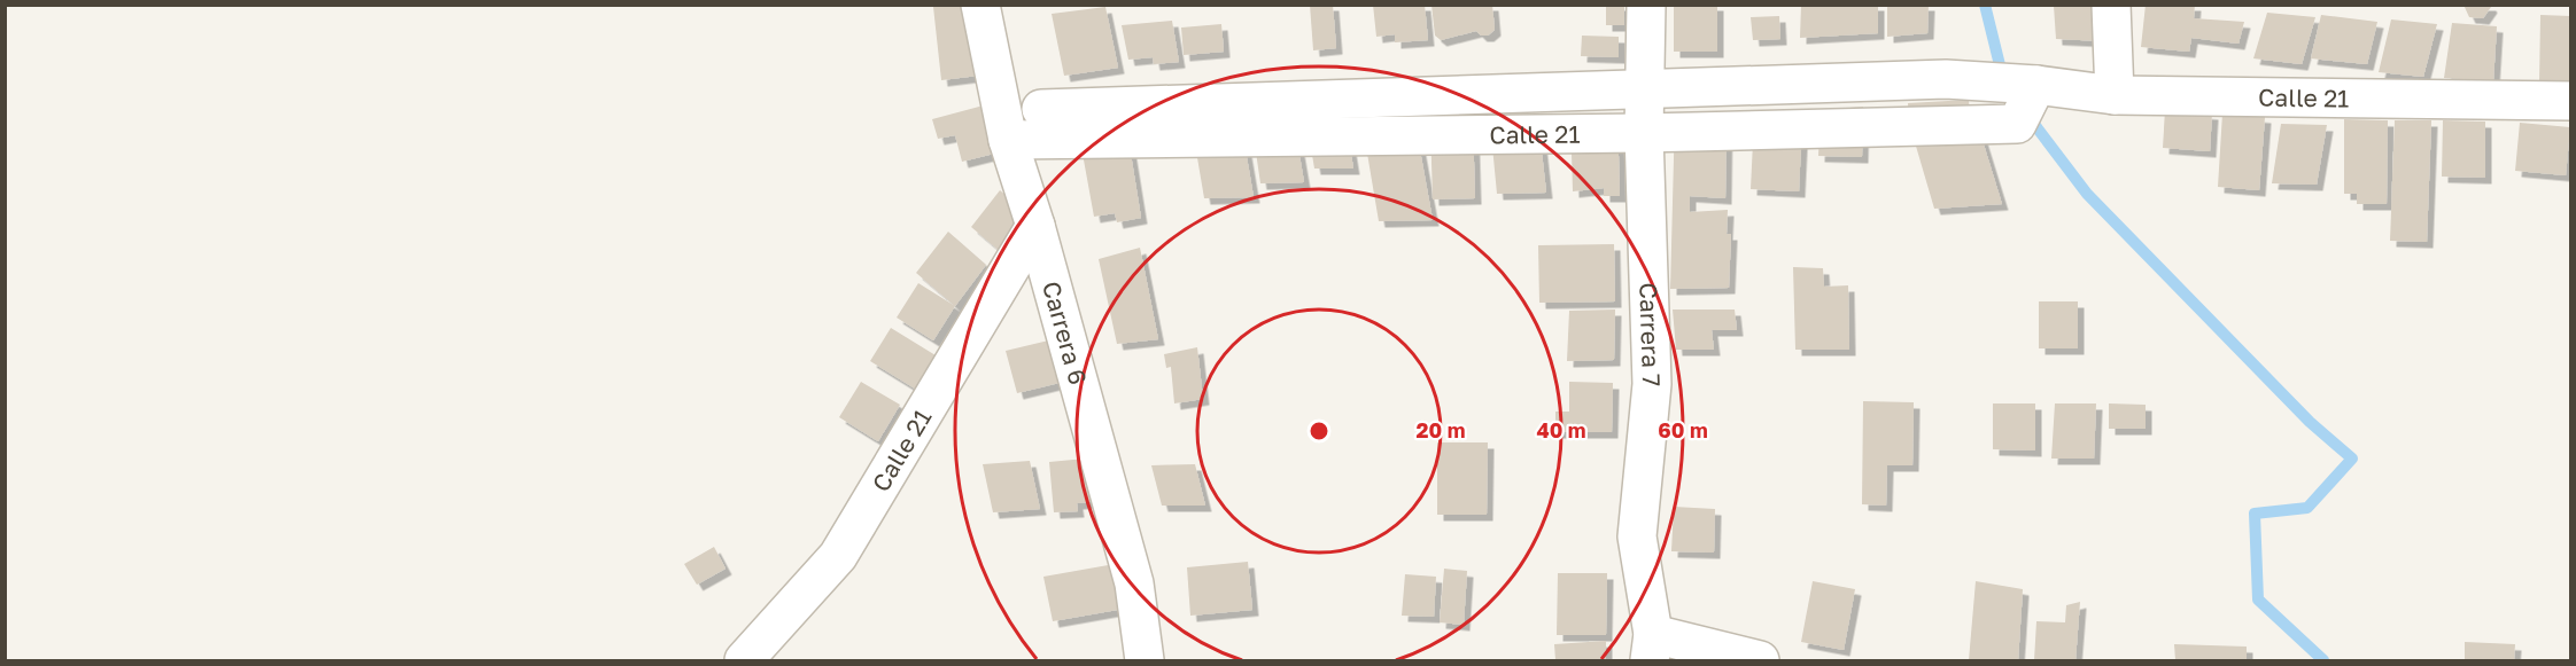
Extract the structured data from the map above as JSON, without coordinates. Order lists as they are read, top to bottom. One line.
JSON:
{"streets":{"street":["Calle 21","Carrera 6","Carrera 7"]},"crossings":[["Calle 21","Carrera 6"],["Calle 21","Carrera 7"]],"rings":["20 m","40 m","60 m"]}
